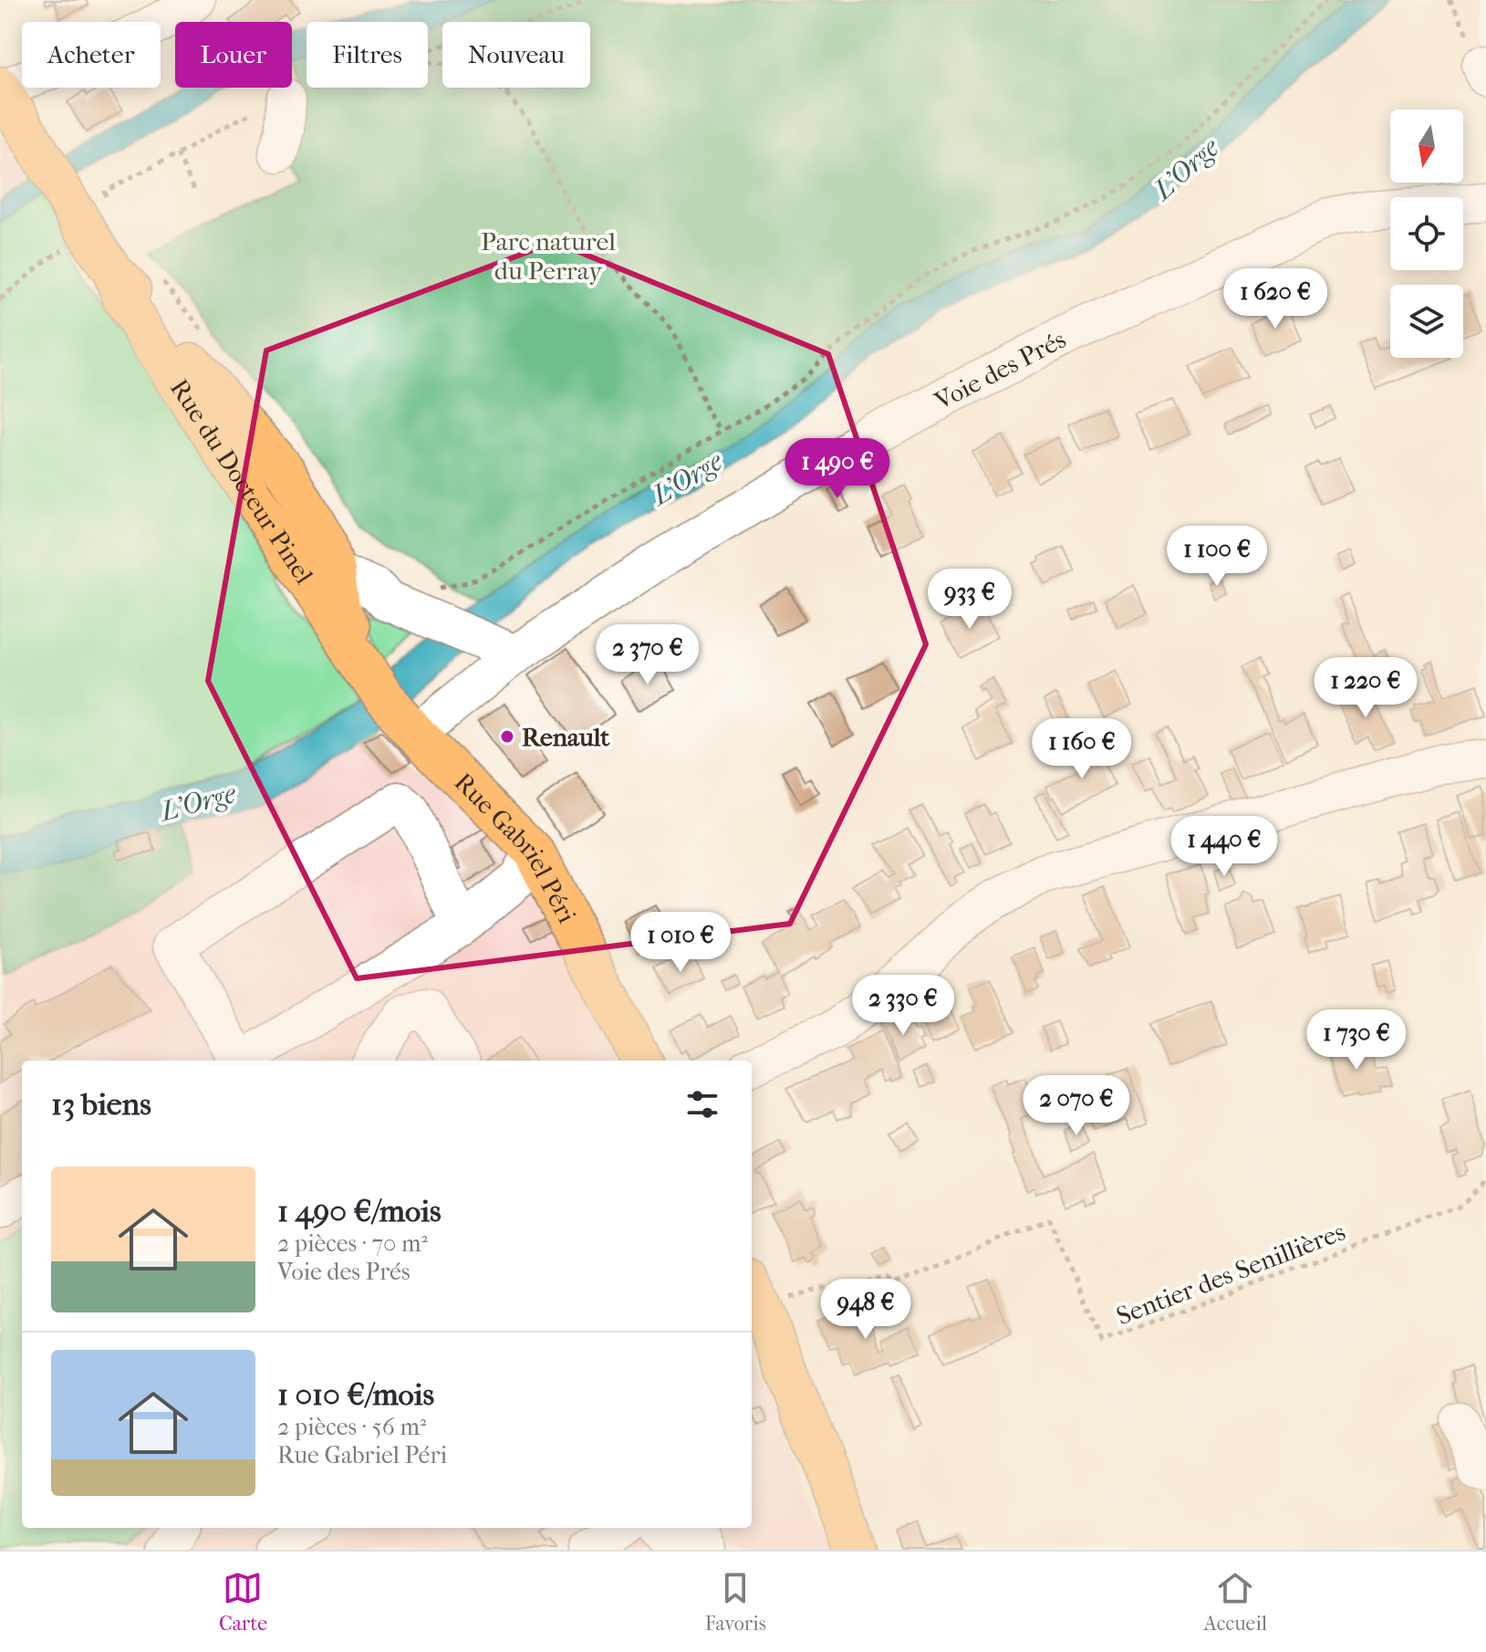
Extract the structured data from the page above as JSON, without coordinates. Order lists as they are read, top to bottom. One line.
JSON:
{"streets":{"main road":["Rue du Docteur Pinel","Rue Gabriel Péri"],"street":["Voie des Prés"],"path":["Sentier des Senillières"]},"crossings":[["Voie des Prés","Rue Gabriel Péri"],["Rue du Docteur Pinel","Rue Gabriel Péri"]],"water":["L'Orge"],"parks":["Parc naturel du Perray"],"places":["Renault"],"north":"bottom","page":{"chip":["Acheter","Louer","Filtres","Nouveau"],"price":["1 620 €","1 490 €","1 100 €","933 €","2 370 €","1 220 €","1 160 €","1 440 €","1 010 €","2 330 €","1 730 €","2 070 €","948 €"],"heading":"13 biens","list":[{"name":"1 490 €/mois","note":"2 pièces · 70 m² · Voie des Prés"},{"name":"1 010 €/mois","note":"2 pièces · 56 m² · Rue Gabriel Péri"}],"tabs":["Carte","Favoris","Accueil"]}}
